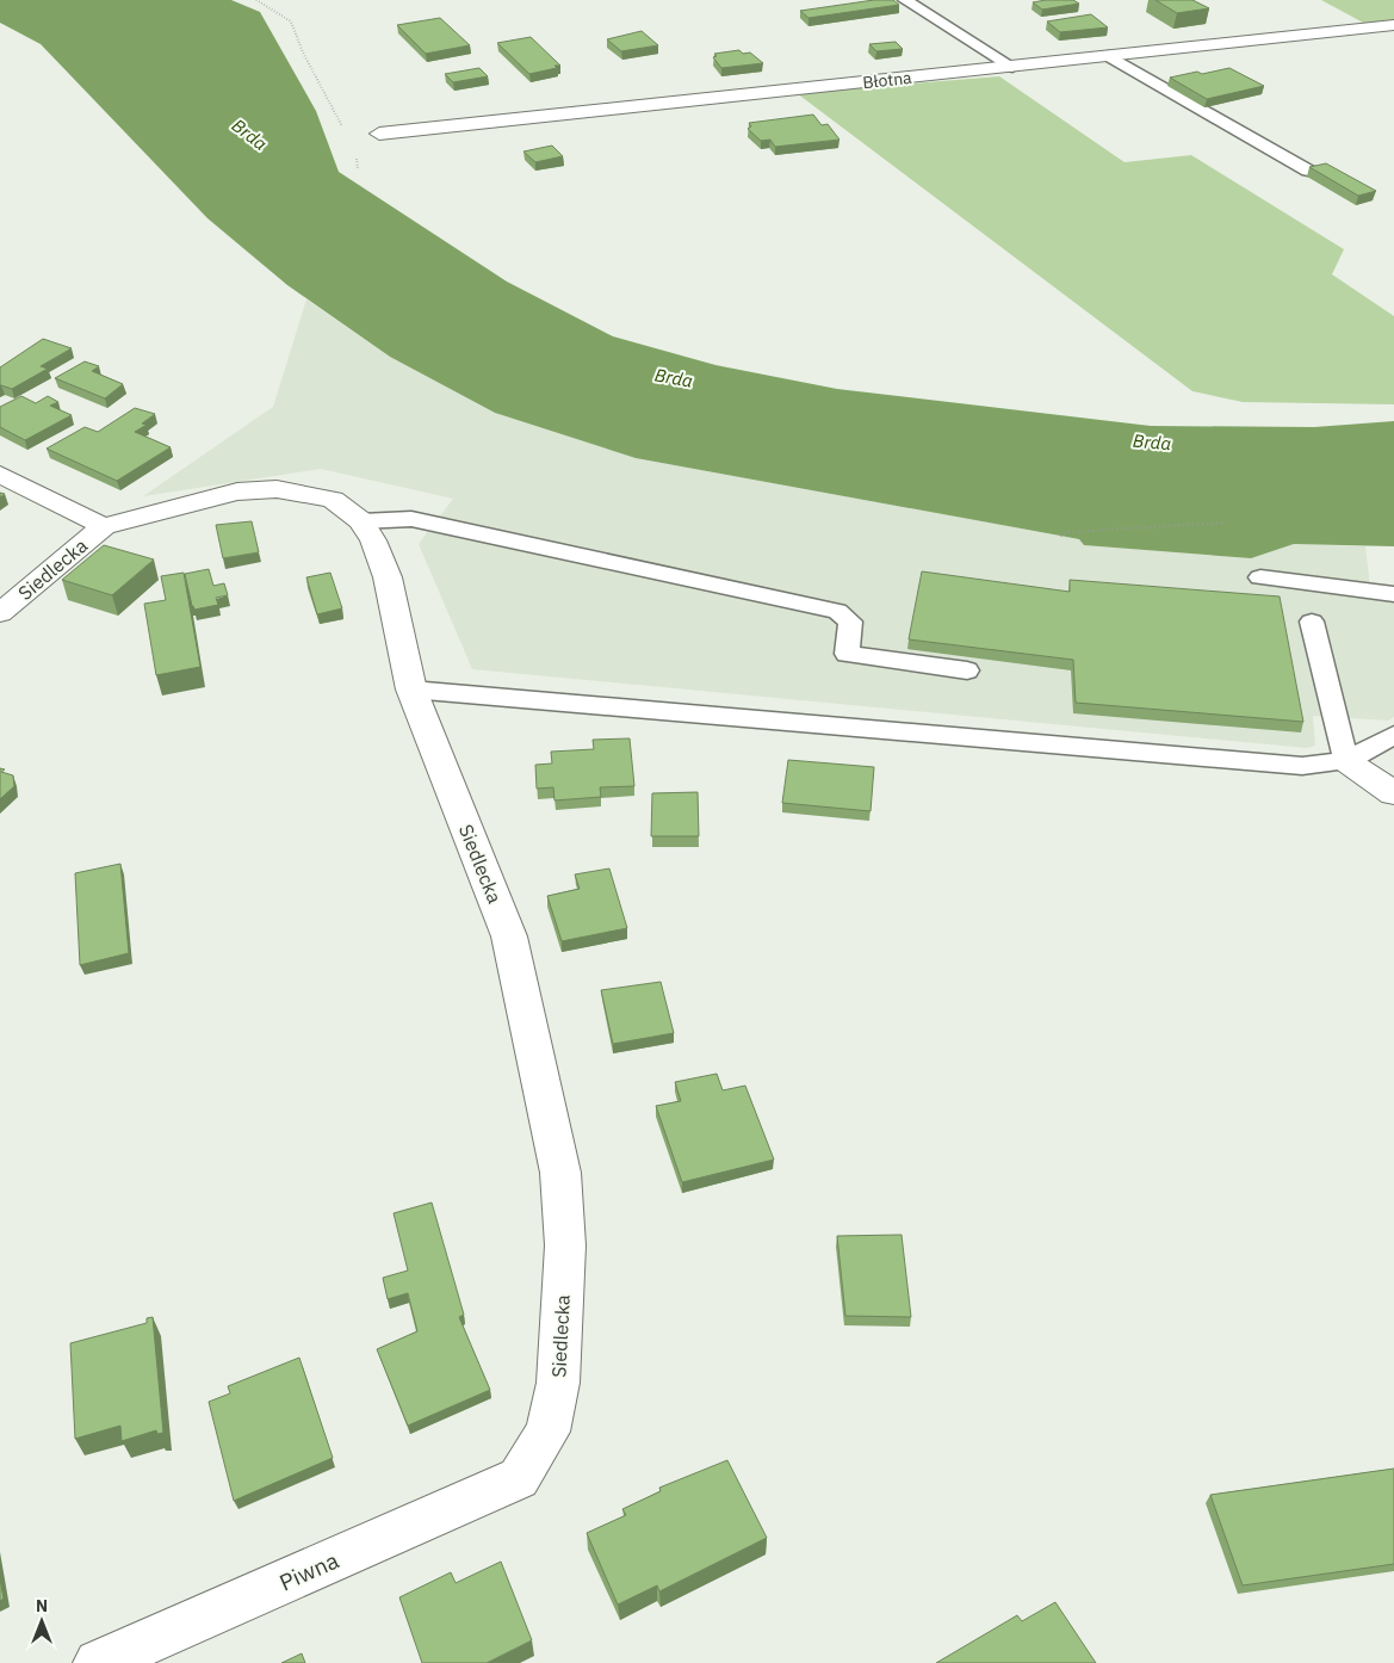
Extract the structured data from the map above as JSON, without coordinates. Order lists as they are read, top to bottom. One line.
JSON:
{"streets":{"street":["Błotna","Siedlecka","Piwna"]},"crossings":[["Siedlecka","Piwna"]],"water":["Brda"],"north":"top"}
